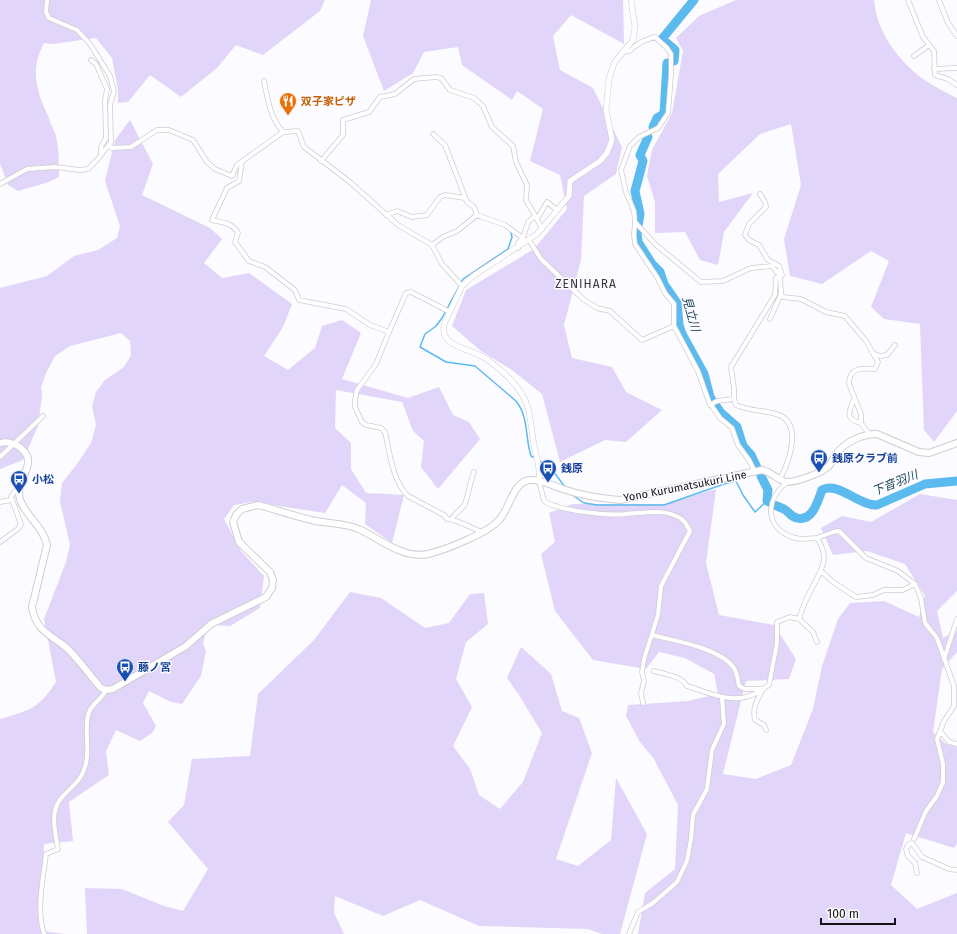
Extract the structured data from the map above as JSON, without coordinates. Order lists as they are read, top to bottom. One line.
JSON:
{"streets":{"main road":["Yono Kurumatsukuri Line"]},"districts":["ZENIHARA"],"water":["見立川","下音羽川"],"places":{"restaurant":["双子家ピザ"],"bus stop":["銭原クラブ前","銭原","小松","藤ノ宮"]},"scale_bar":"100 m"}
